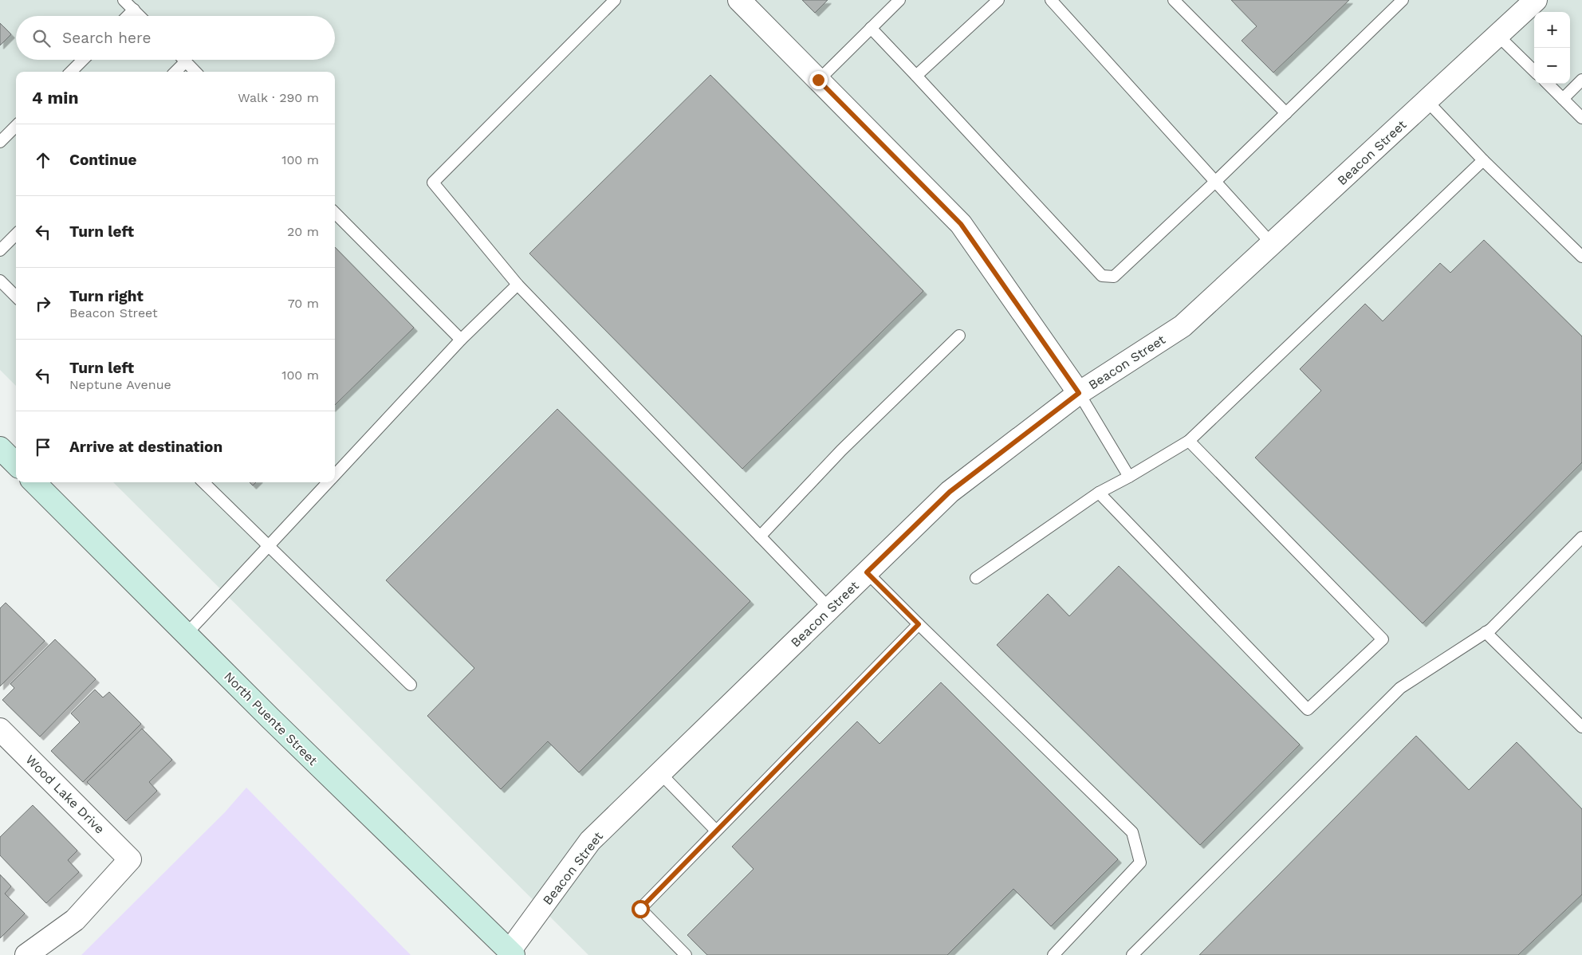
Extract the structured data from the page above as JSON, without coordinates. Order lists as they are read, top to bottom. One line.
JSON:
{"streets":{"street":["Beacon Street","North Puente Street","Wood Lake Drive"]},"crossings":[["Beacon Street","North Puente Street"]],"page":{"map_buttons":["+","−"],"search":"Search here","heading":["4 min","Walk · 290 m"],"list":[["Continue","100 m"],["Turn left","20 m"],["Turn right","Beacon Street","70 m"],["Turn left","Neptune Avenue","100 m"],"Arrive at destination"]}}
